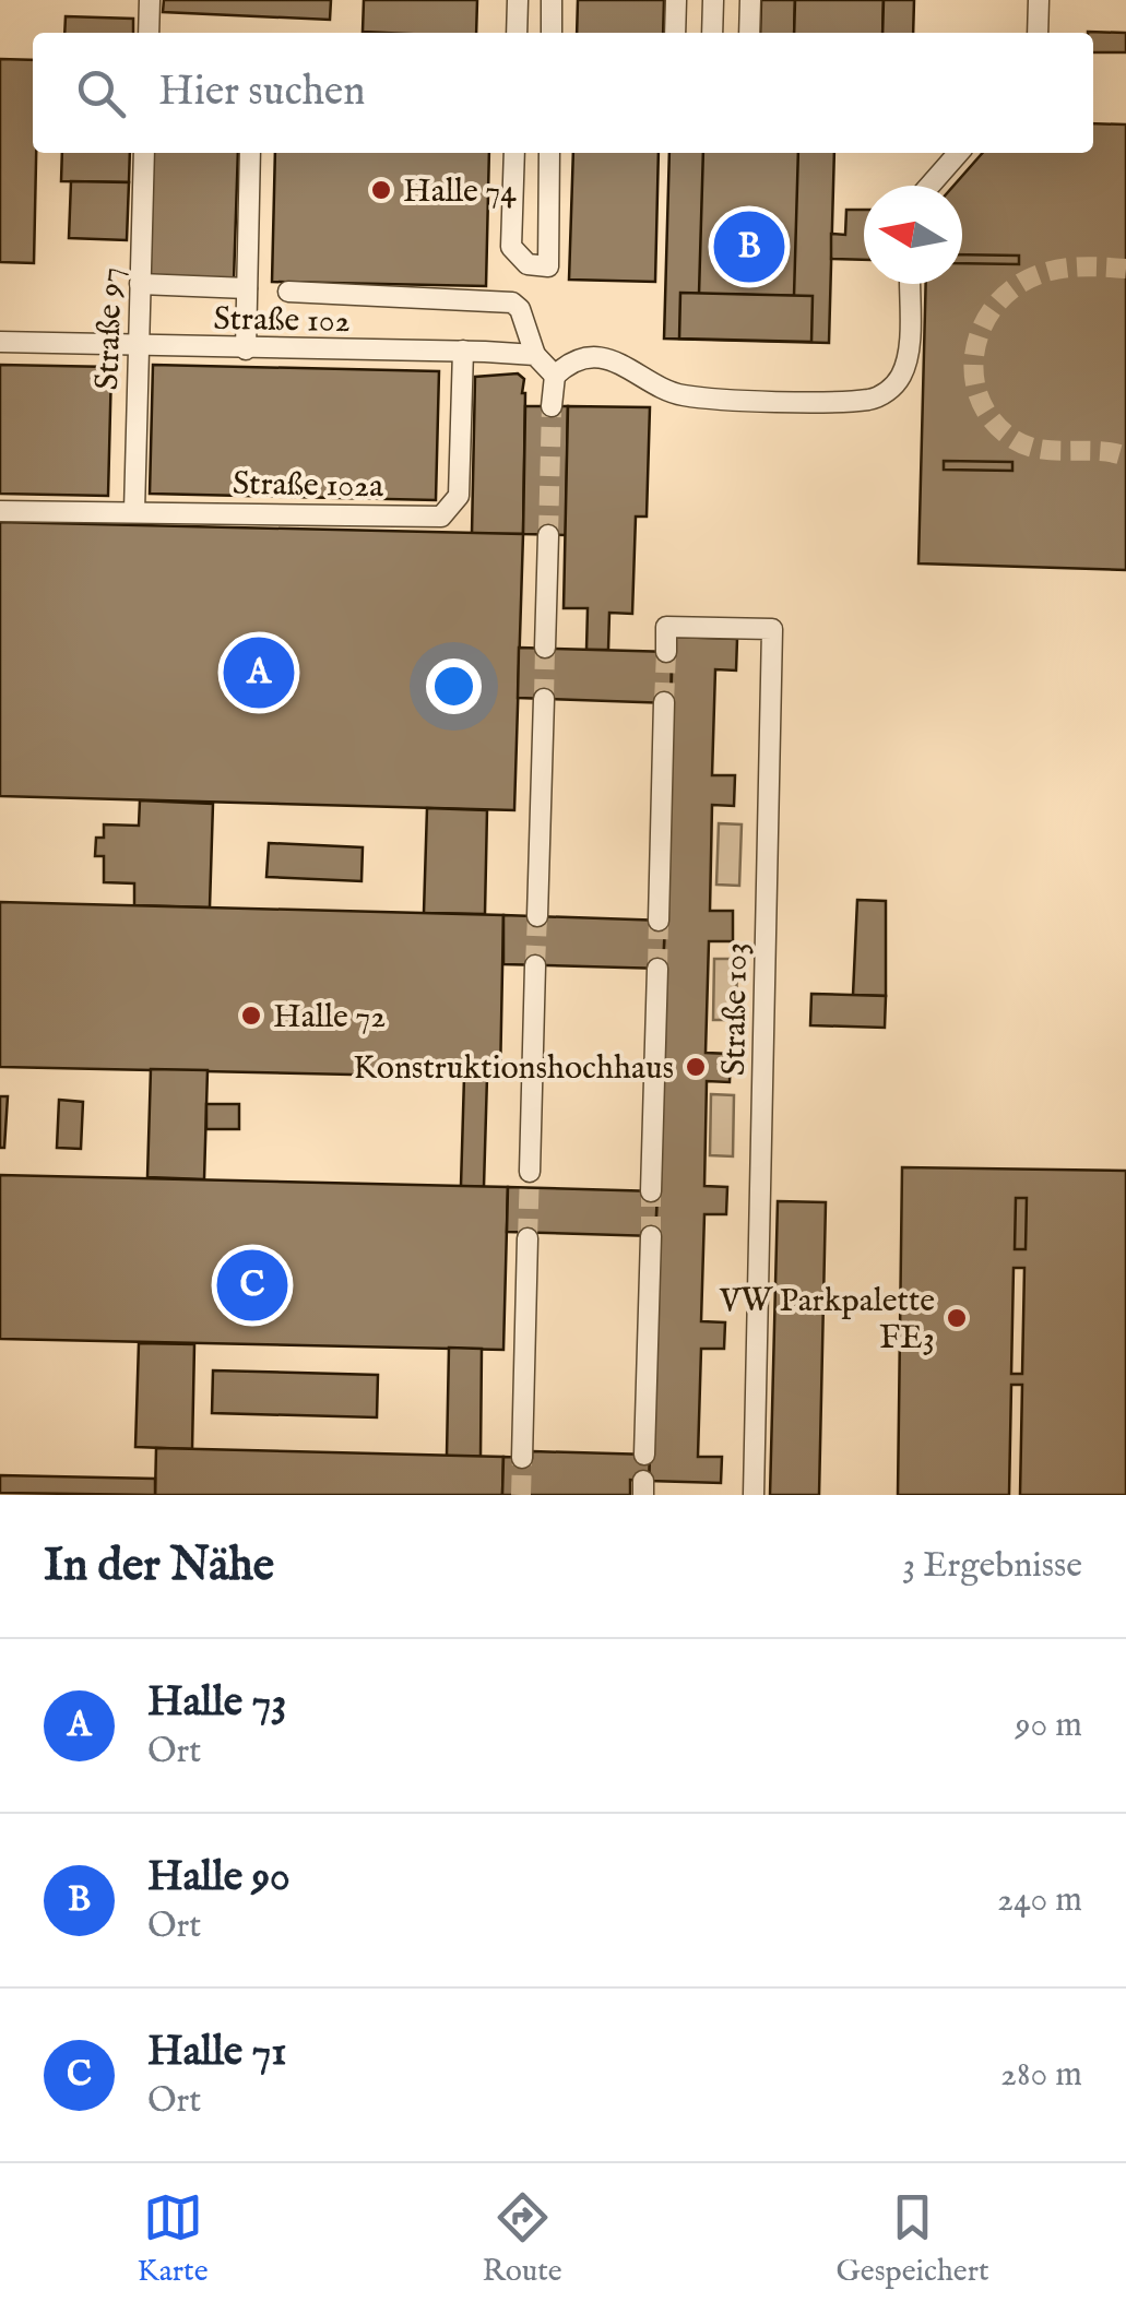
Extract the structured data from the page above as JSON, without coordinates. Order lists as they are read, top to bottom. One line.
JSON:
{"streets":{"street":["Straße 102","Straße 97","Straße 102a","Straße 103"]},"crossings":[["Straße 102","Straße 97"],["Straße 102","Straße 102a"],["Straße 97","Straße 102a"]],"places":["Halle 74","Halle 72","Konstruktionshochhaus","VW Parkpalette FE3"],"north":"left","page":{"search":"Hier suchen","pins":["B","A","C"],"heading":["In der Nähe","3 Ergebnisse"],"list":[{"mark":"A","name":"Halle 73","note":"Ort","value":"90 m"},{"mark":"B","name":"Halle 90","note":"Ort","value":"240 m"},{"mark":"C","name":"Halle 71","note":"Ort","value":"280 m"}],"nav":["Karte","Route","Gespeichert"]}}
